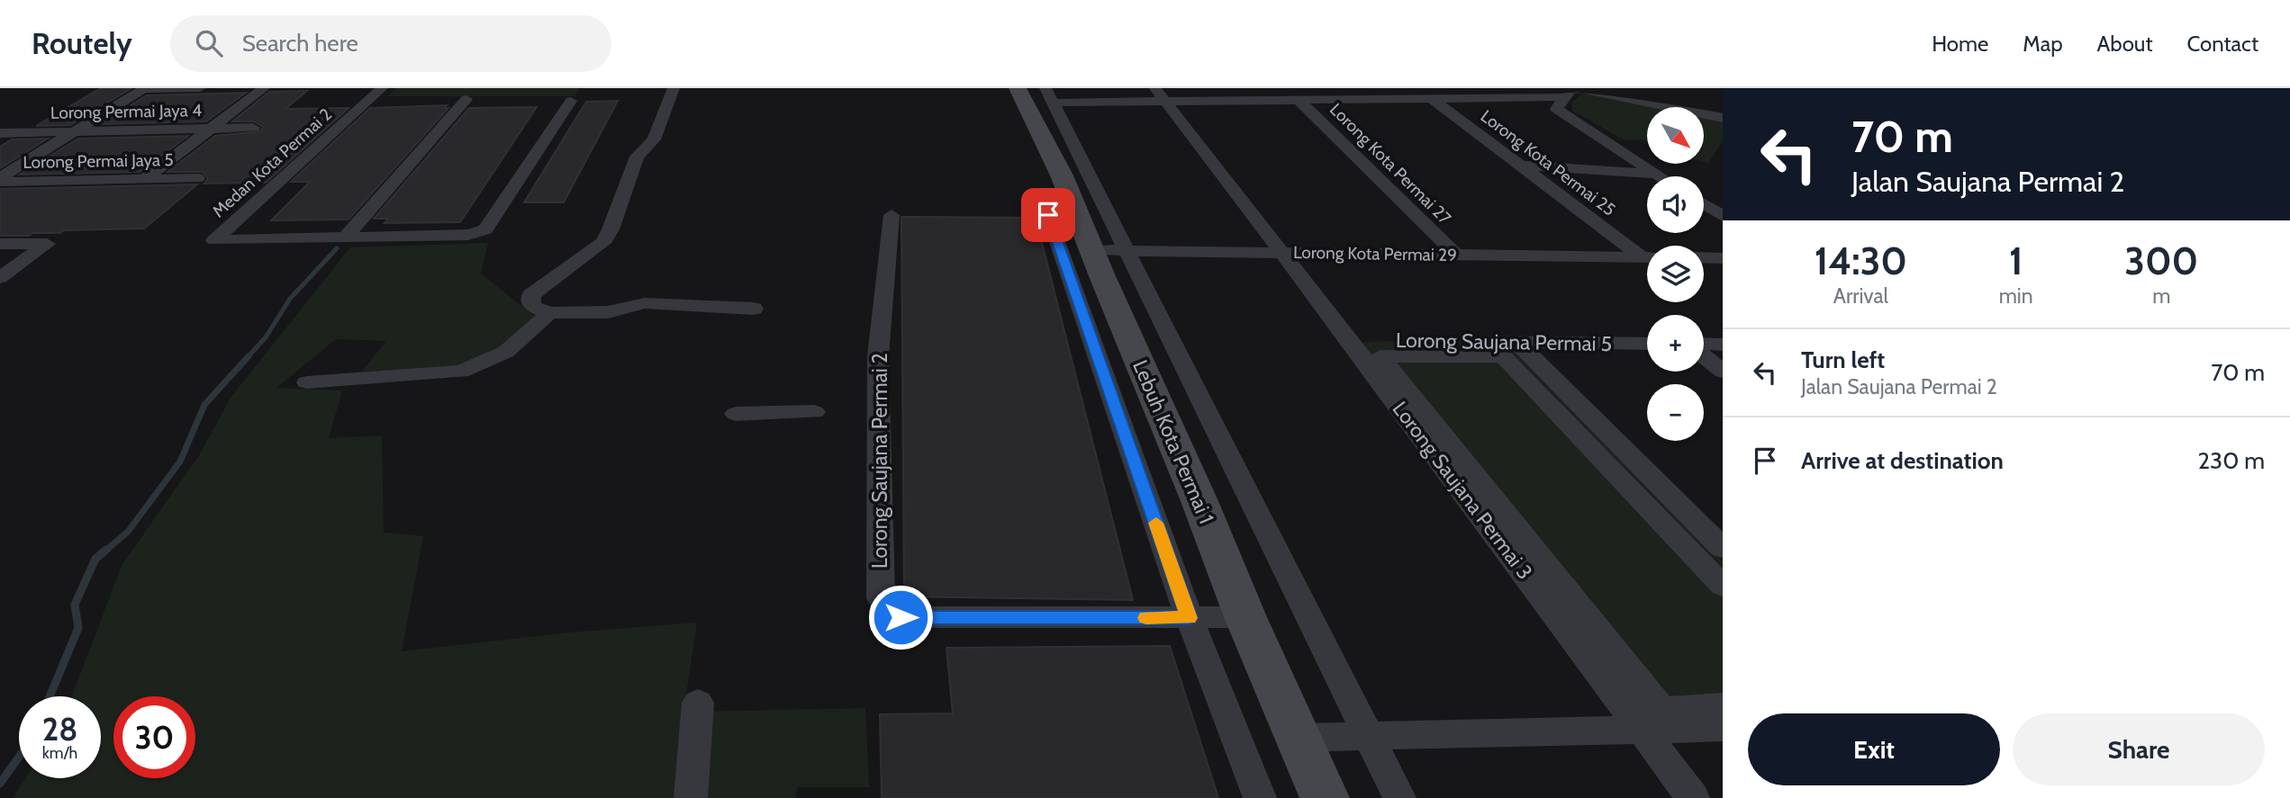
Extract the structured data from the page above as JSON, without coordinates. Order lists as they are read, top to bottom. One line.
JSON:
{"streets":{"street":["Lorong Permai Jaya 4","Lorong Permai Jaya 5","Medan Kota Permai 2","Lorong Kota Permai 25","Lorong Kota Permai 27","Lorong Kota Permai 29","Lorong Saujana Permai 5","Lebuh Kota Permai 1","Lorong Saujana Permai 2","Lorong Saujana Permai 3"]},"crossings":[["Lorong Kota Permai 27","Lorong Kota Permai 29"],["Lorong Kota Permai 29","Lebuh Kota Permai 1"],["Lorong Kota Permai 29","Lorong Saujana Permai 3"],["Lorong Saujana Permai 5","Lorong Saujana Permai 3"],["Lebuh Kota Permai 1","Lorong Saujana Permai 2"]],"north":"bottom right","page":{"header":"Routely","search":"Search here","nav":["Home","Map","About","Contact"],"turn":["70 m","Jalan Saujana Permai 2"],"map_buttons":["+","−"],"eta":["14:30","Arrival","1","min","300","m"],"list":[{"name":"Turn left","note":"Jalan Saujana Permai 2","value":"70 m"},{"name":"Arrive at destination","value":"230 m"}],"speed":"28 km/h","limit":"30","buttons":["Exit","Share"]}}
